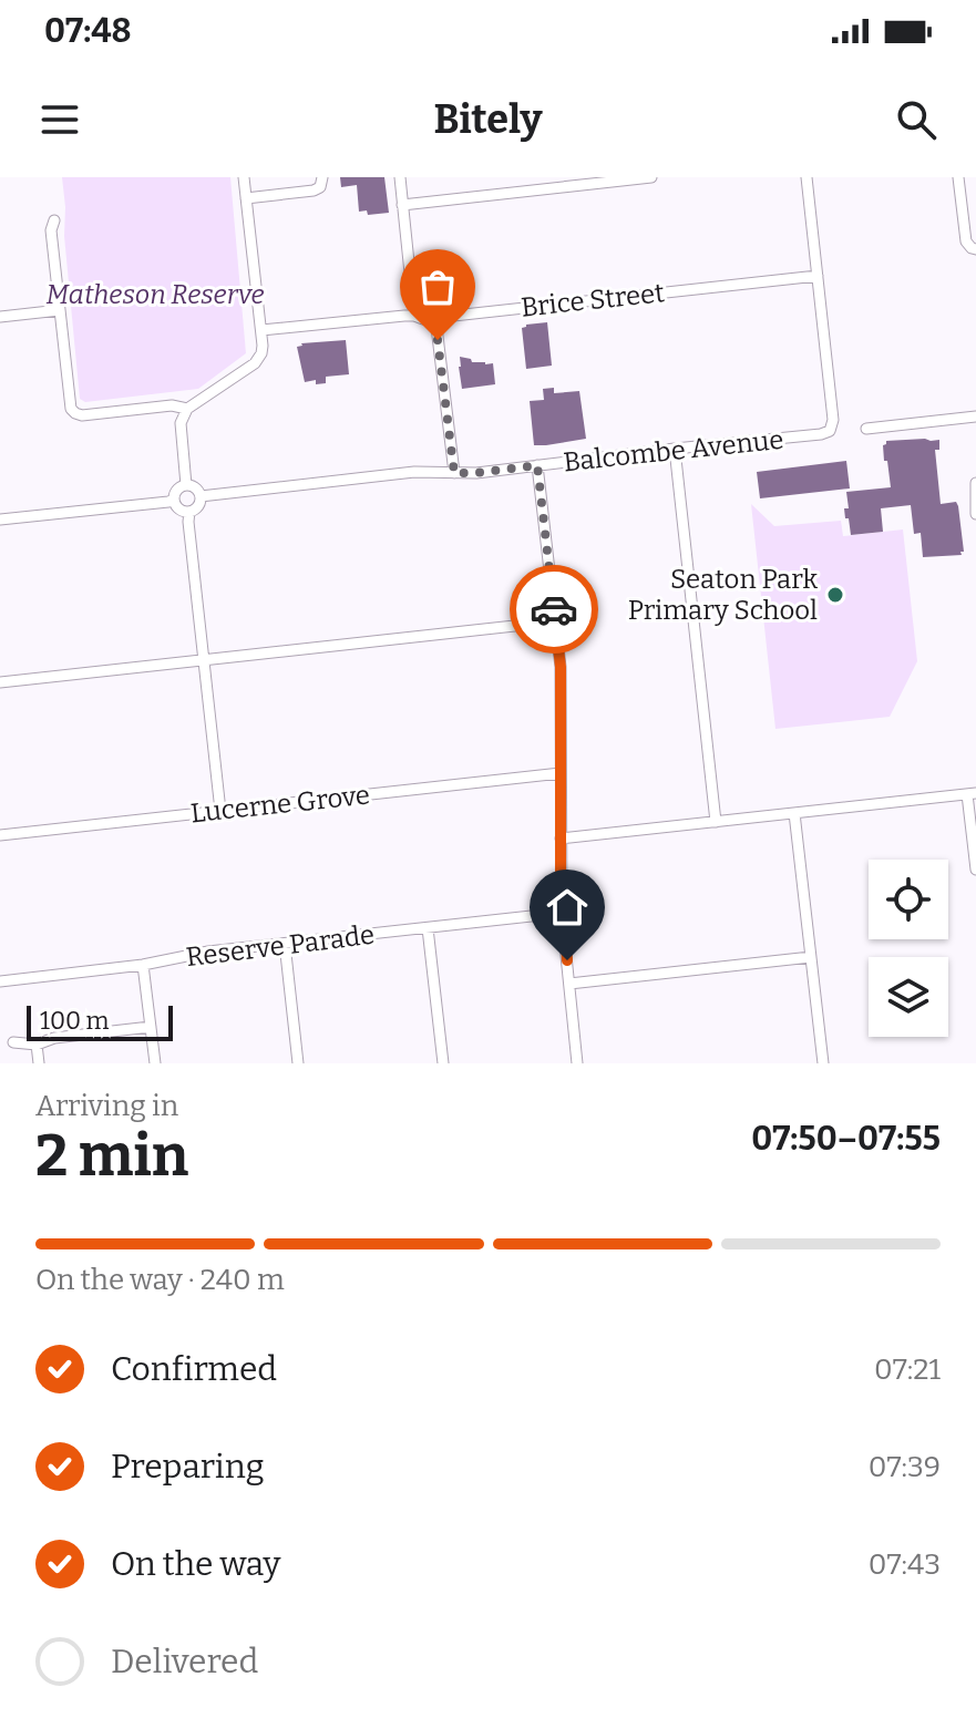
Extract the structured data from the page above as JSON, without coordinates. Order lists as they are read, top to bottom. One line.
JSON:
{"streets":{"street":["Brice Street","Balcombe Avenue","Lucerne Grove","Reserve Parade"]},"crossings":[["Brice Street","Balcombe Avenue"]],"parks":["Matheson Reserve"],"places":["Seaton Park Primary School"],"scale_bar":"100 m","page":{"status":"07:48","header":"Bitely","scale":"100 m","heading":["2 min","Arriving in","07:50–07:55"],"bar":"On the way · 240 m","list":[["Confirmed","07:21"],["Preparing","07:39"],["On the way","07:43"],"Delivered"]}}
